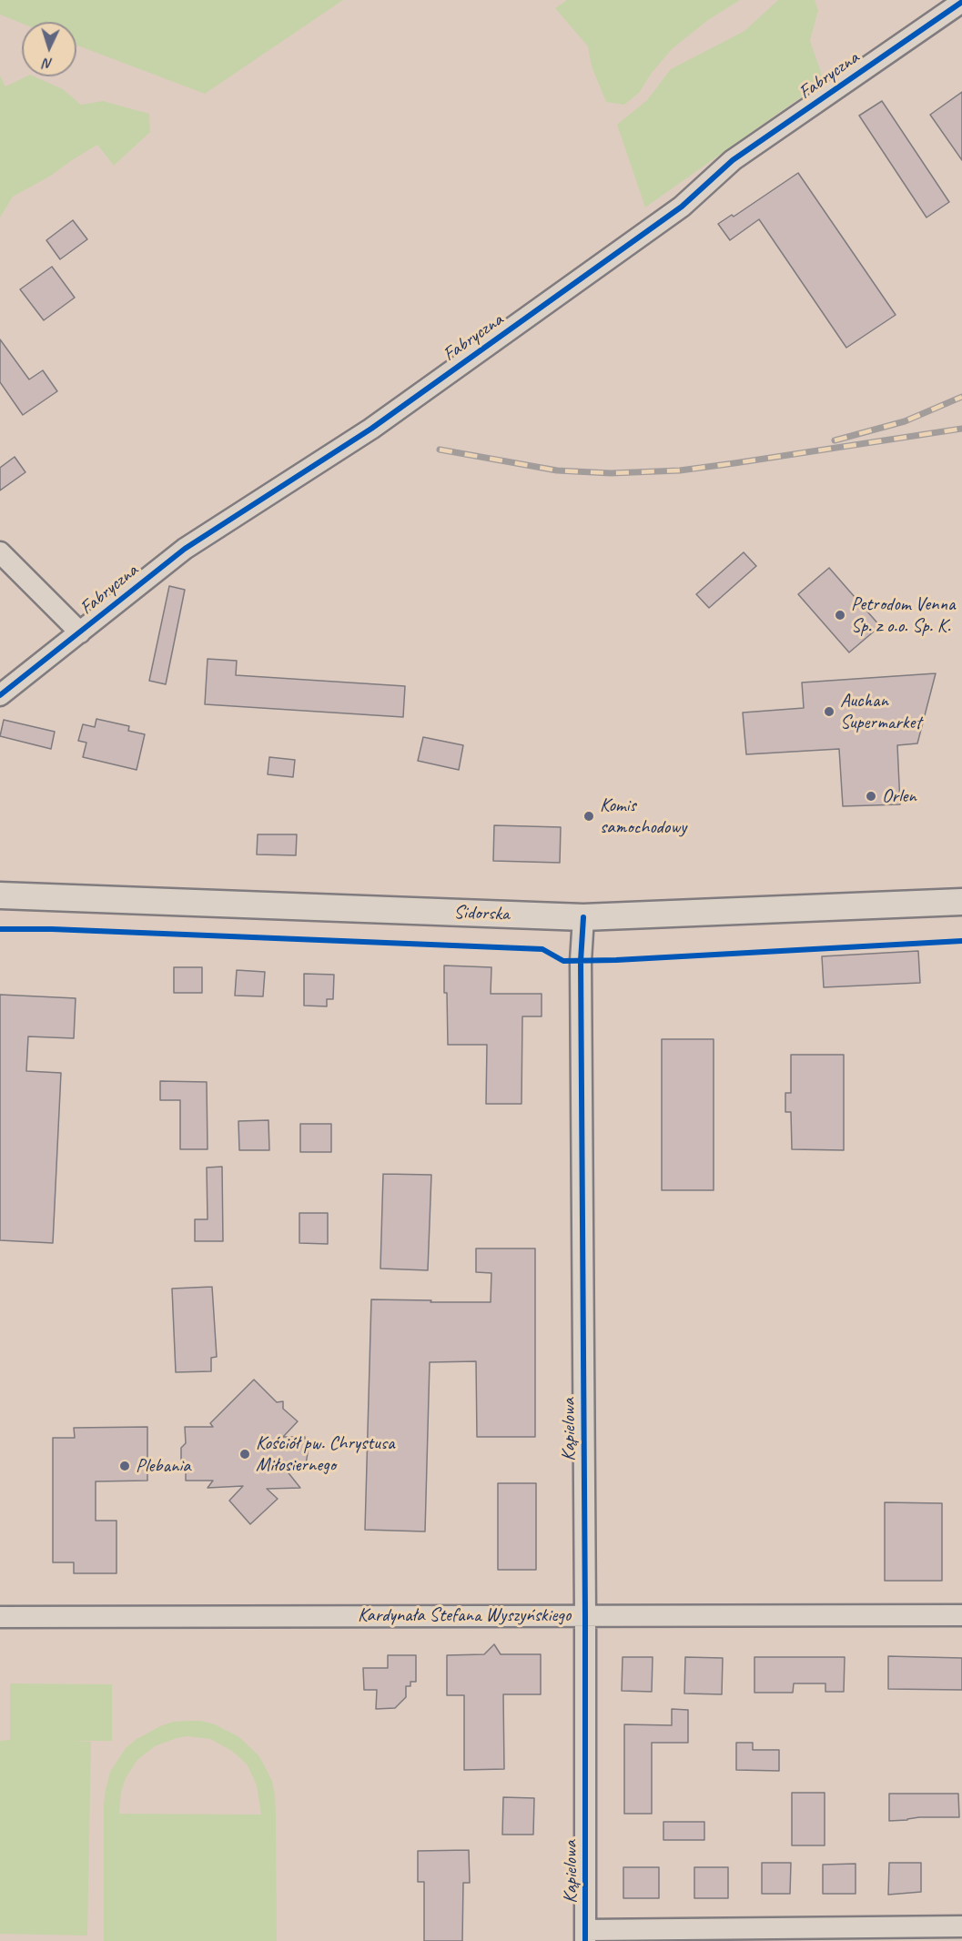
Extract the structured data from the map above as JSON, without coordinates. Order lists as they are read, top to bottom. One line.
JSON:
{"streets":{"street":["Fabryczna","Sidorska","Kąpielowa","Kardynała Stefana Wyszyńskiego"]},"crossings":[["Sidorska","Kąpielowa"],["Kąpielowa","Kardynała Stefana Wyszyńskiego"]],"places":["Petrodom Venna Sp. z o.o. Sp. K.","Auchan Supermarket","Orlen","Komis samochodowy","Kościół pw. Chrystusa Miłosiernego","Plebania"],"north":"bottom"}
